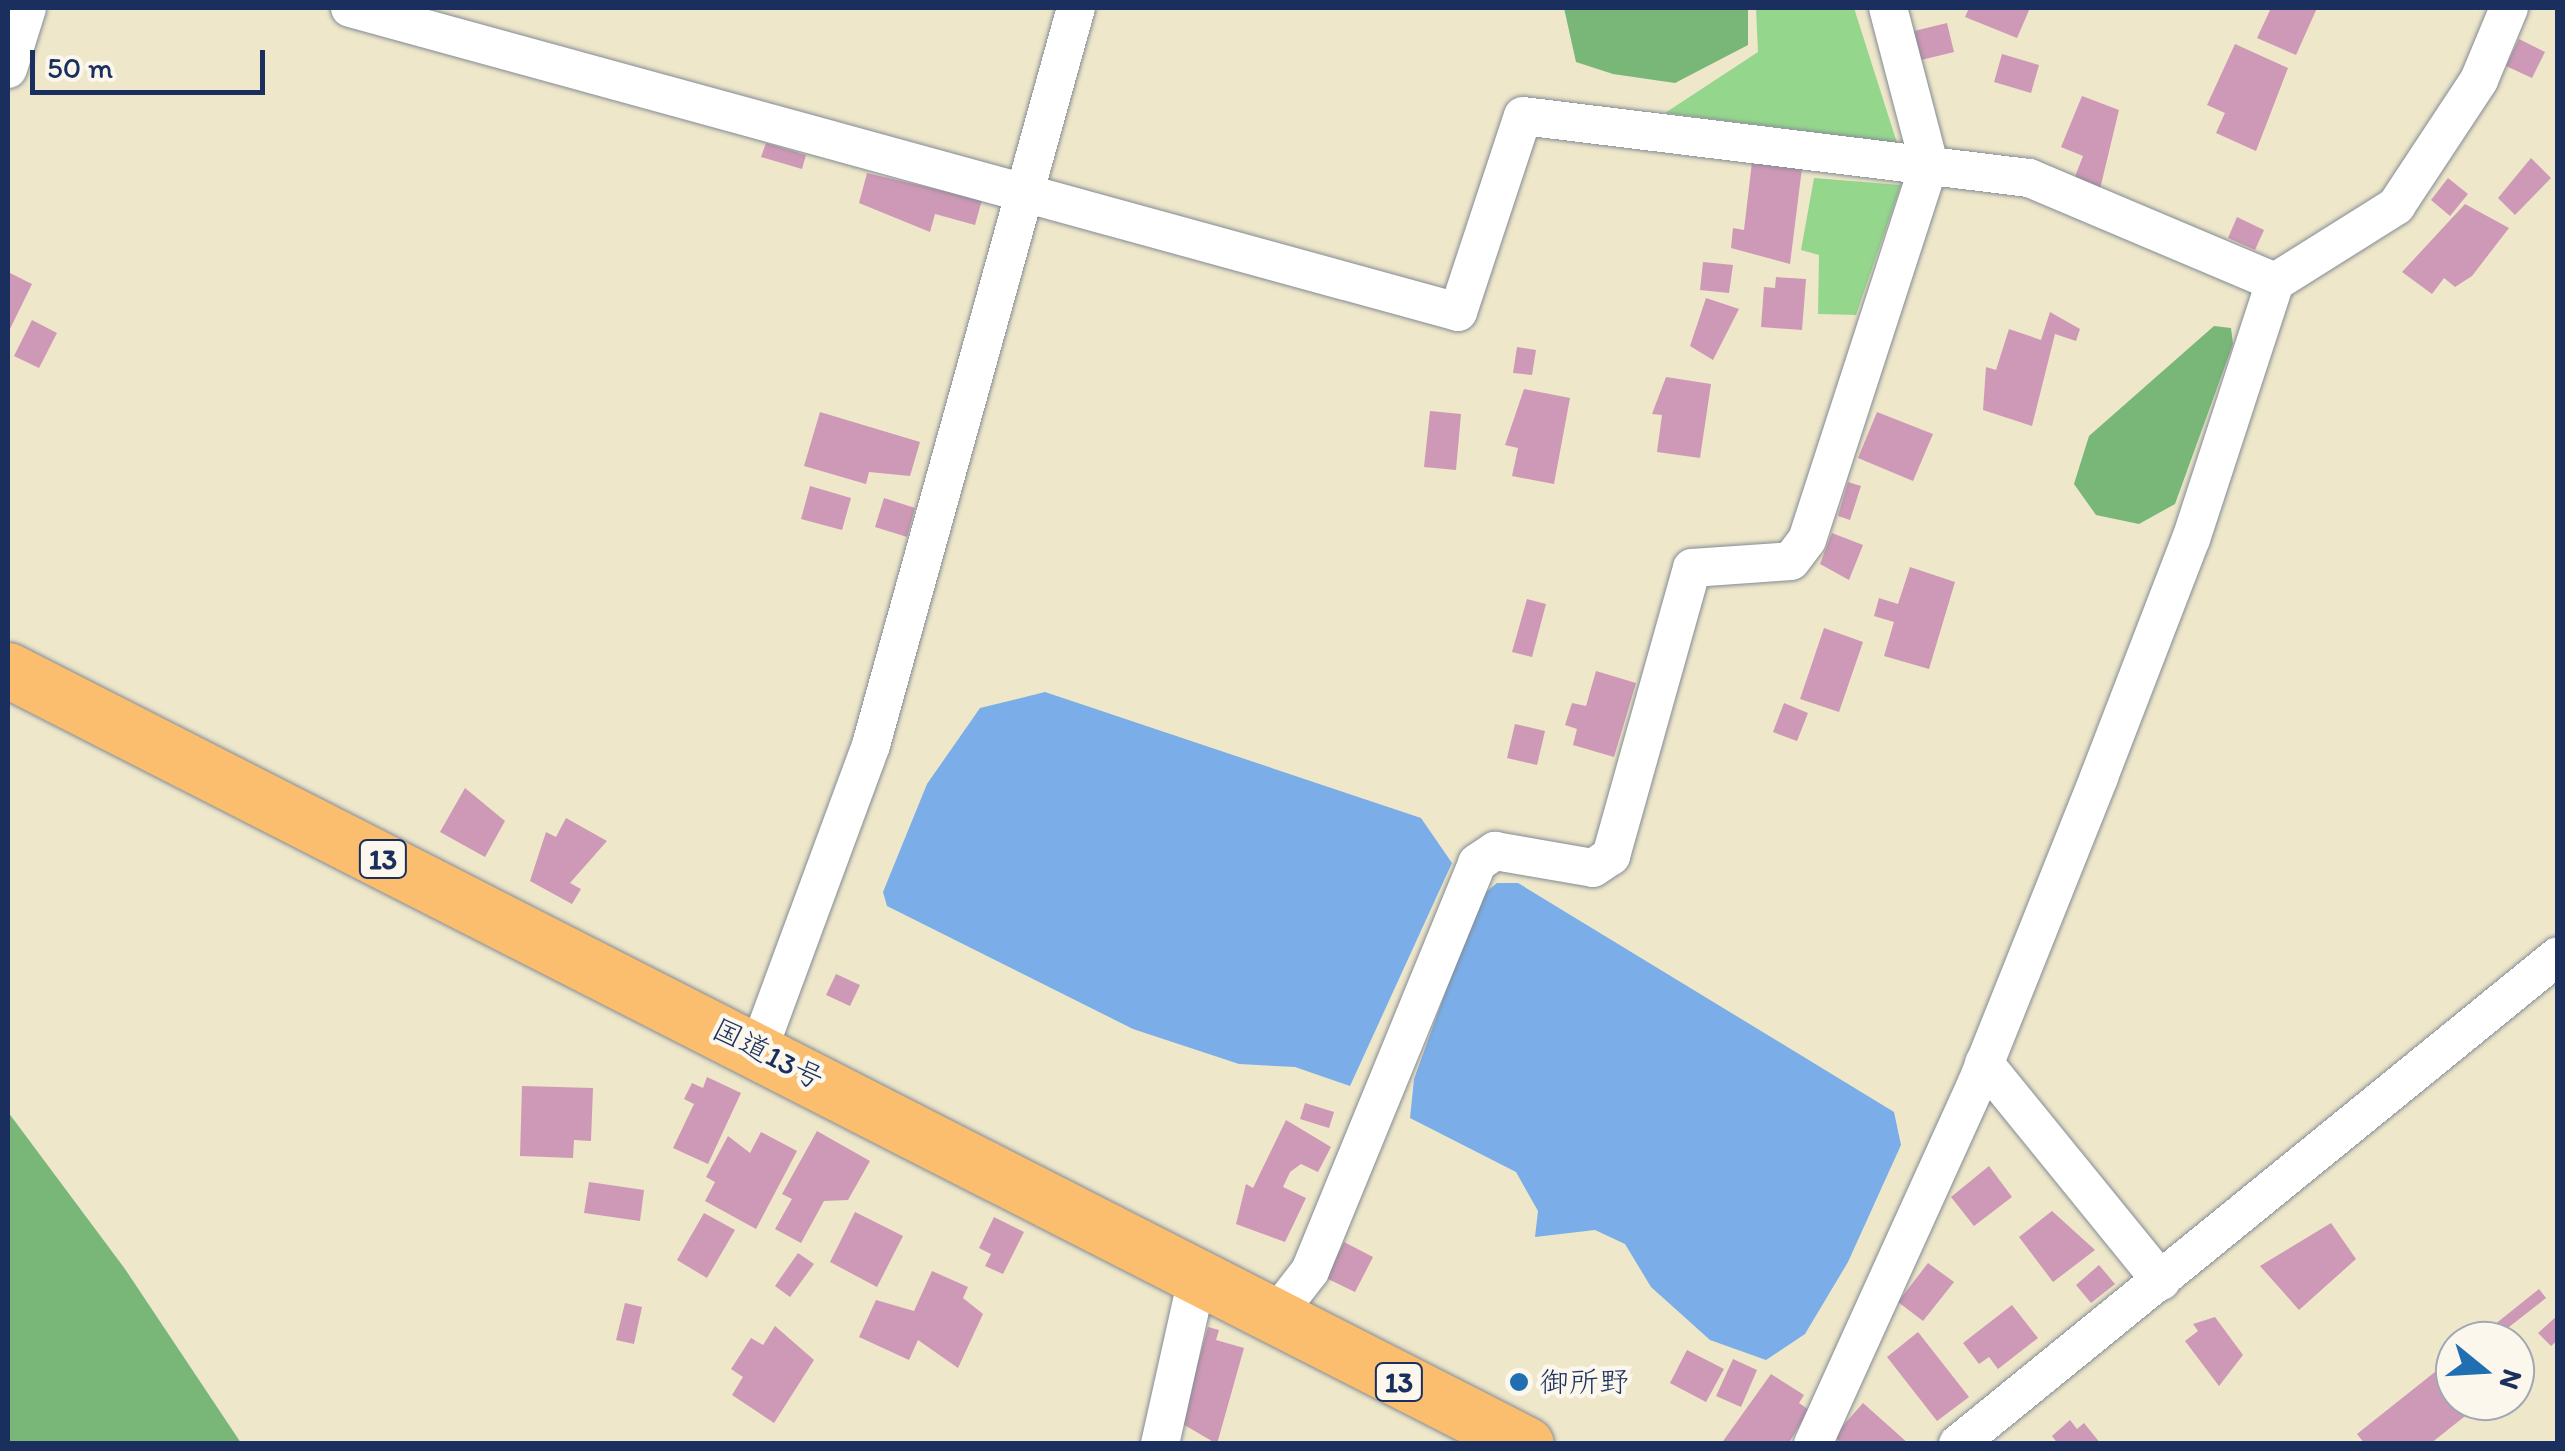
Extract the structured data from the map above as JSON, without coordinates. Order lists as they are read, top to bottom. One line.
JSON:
{"streets":{"highway":["13","国道13号"]},"places":["御所野"],"scale_bar":"50 m","north":"right"}
